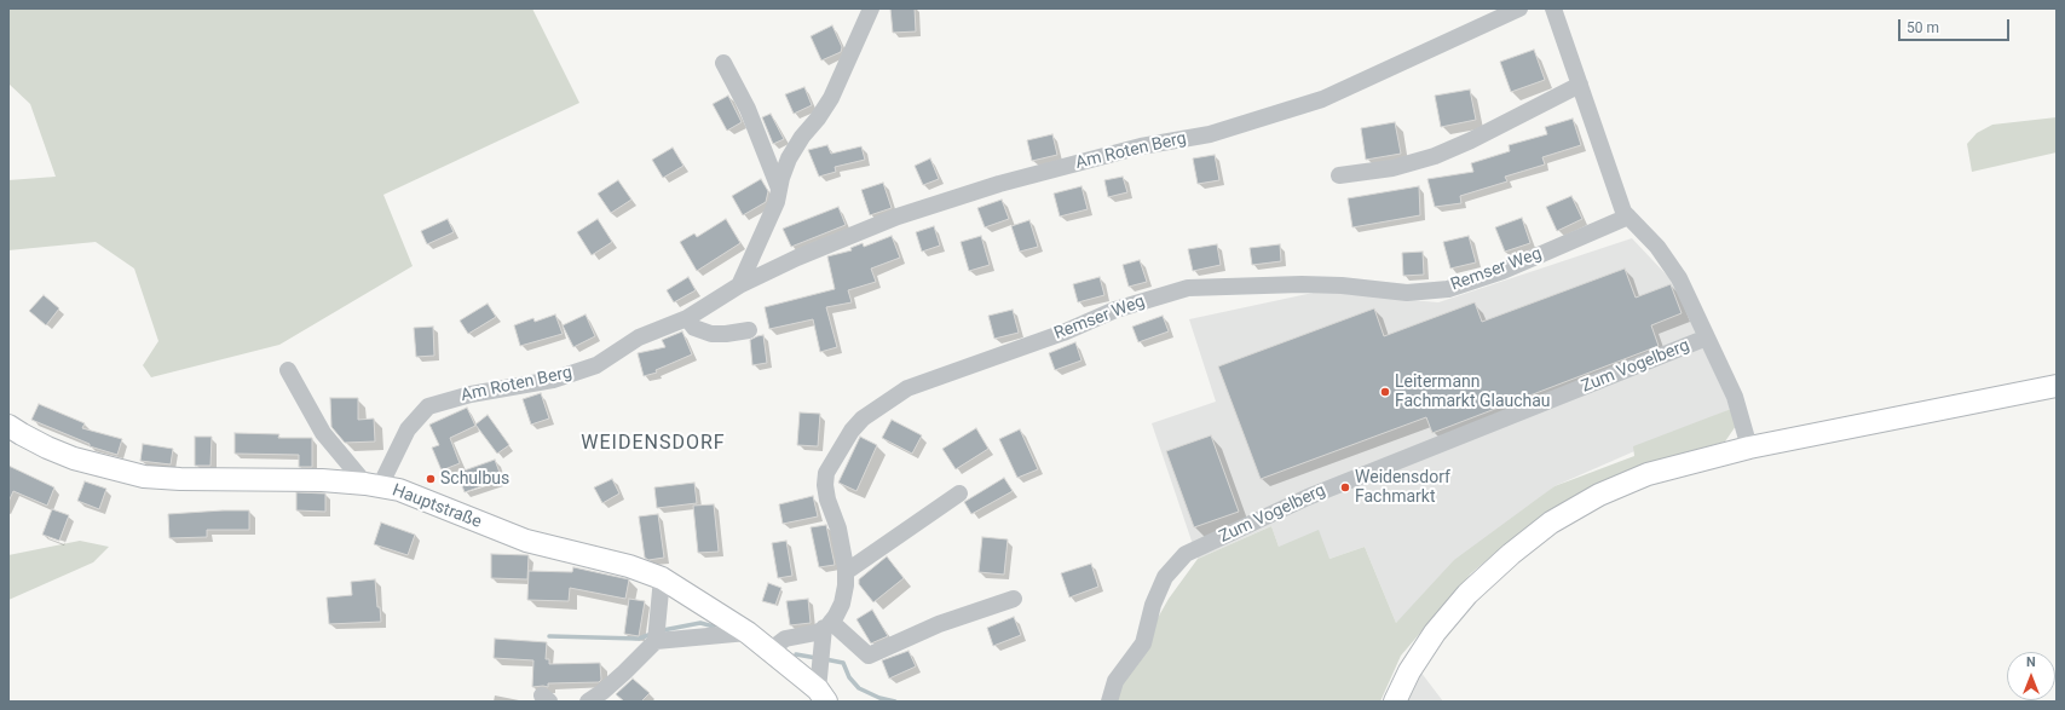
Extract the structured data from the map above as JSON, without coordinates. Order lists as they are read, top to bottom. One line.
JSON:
{"streets":{"main road":["Hauptstraße"],"street":["Am Roten Berg","Remser Weg","Zum Vogelberg"]},"crossings":[["Am Roten Berg","Hauptstraße"],["Remser Weg","Hauptstraße"]],"districts":["WEIDENSDORF"],"places":["Leitermann Fachmarkt Glauchau","Schulbus","Weidensdorf Fachmarkt"],"scale_bar":"50 m","north":"top"}
